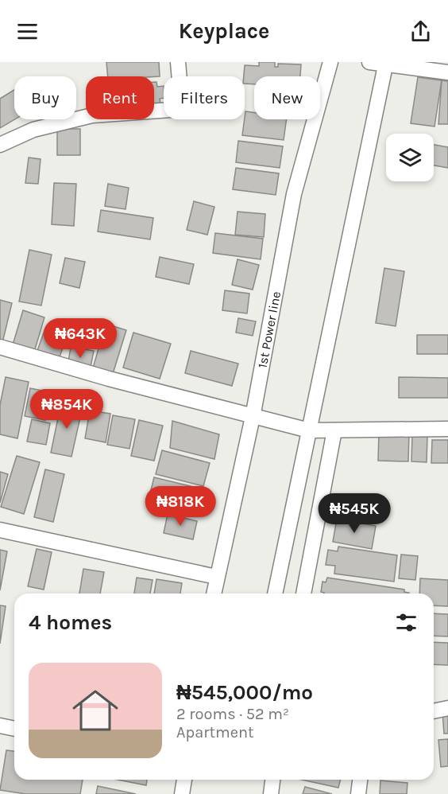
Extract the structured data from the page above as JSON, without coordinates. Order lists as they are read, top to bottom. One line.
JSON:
{"streets":{"street":["1st Power line"]},"page":{"header":"Keyplace","chip":["Buy","Rent","Filters","New"],"price":["₦643K","₦854K","₦818K","₦545K"],"heading":"4 homes","list":[{"name":"₦545,000/mo","note":"2 rooms · 52 m² · Apartment"}]}}
